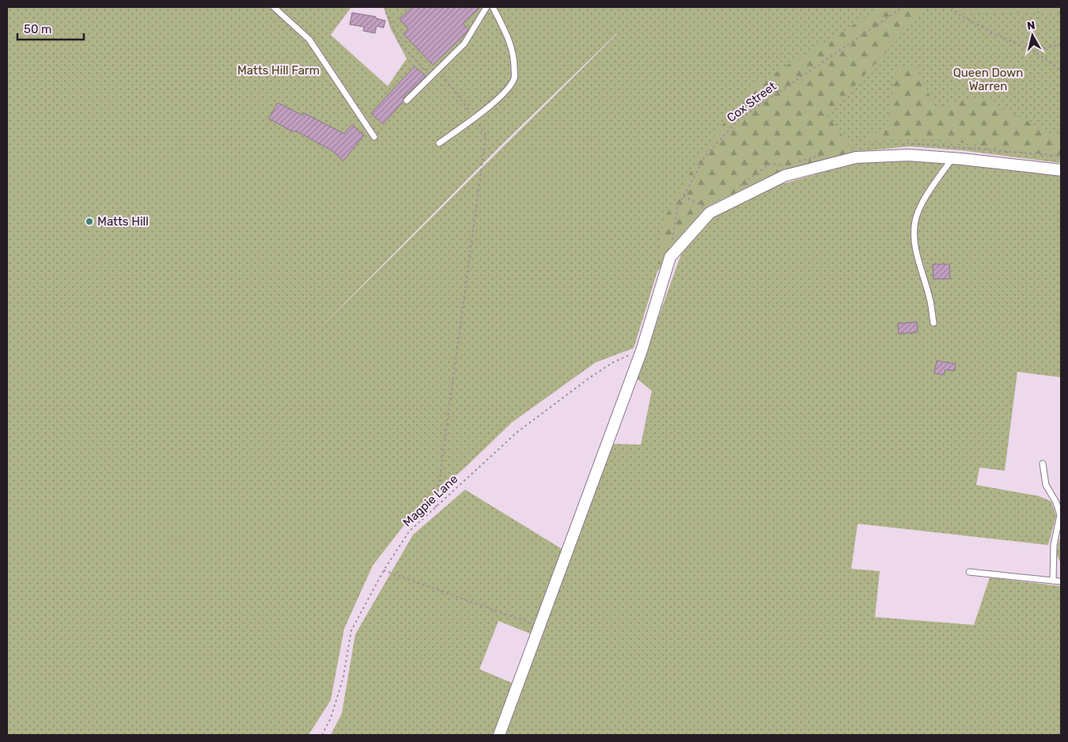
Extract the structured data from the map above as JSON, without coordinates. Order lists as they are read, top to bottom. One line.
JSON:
{"streets":{"path":["Cox Street","Magpie Lane"]},"parks":["Matts Hill Farm","Queen Down Warren"],"places":["Matts Hill"],"scale_bar":"50 m","north":"top"}
